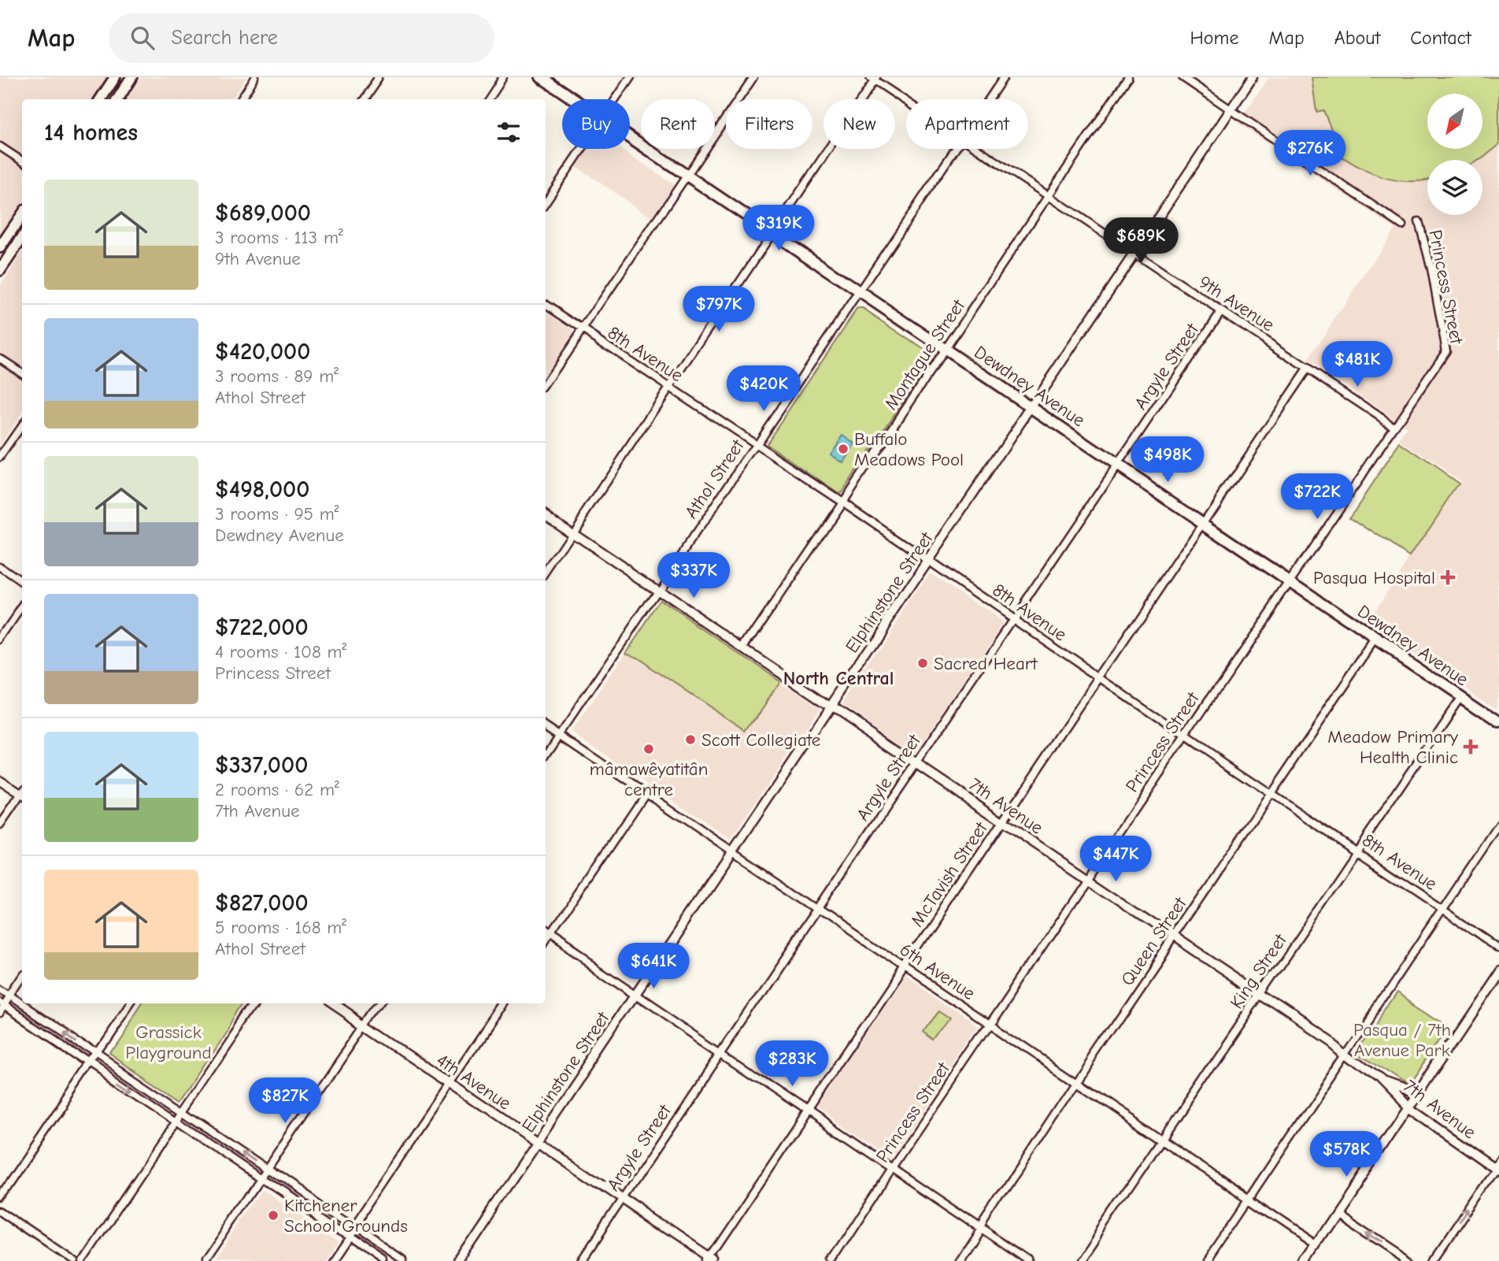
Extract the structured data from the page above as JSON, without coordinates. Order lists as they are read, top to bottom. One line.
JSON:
{"streets":{"main road":["Dewdney Avenue"],"street":["Princess Street","9th Avenue","8th Avenue","Montague Street","Argyle Street","Athol Street","Elphinstone Street","7th Avenue","McTavish Street","Queen Street","6th Avenue","King Street","4th Avenue"]},"crossings":[["Princess Street","9th Avenue"],["Princess Street","8th Avenue"],["Princess Street","Dewdney Avenue"],["Princess Street","7th Avenue"],["Princess Street","6th Avenue"],["9th Avenue","Montague Street"],["9th Avenue","Argyle Street"],["9th Avenue","Elphinstone Street"],["9th Avenue","McTavish Street"],["8th Avenue","Montague Street"],["8th Avenue","Argyle Street"],["8th Avenue","Athol Street"],["8th Avenue","Elphinstone Street"],["8th Avenue","McTavish Street"],["8th Avenue","Queen Street"],["8th Avenue","King Street"],["Montague Street","Dewdney Avenue"],["Montague Street","7th Avenue"],["Argyle Street","Dewdney Avenue"],["Argyle Street","7th Avenue"],["Argyle Street","6th Avenue"],["Argyle Street","4th Avenue"],["Dewdney Avenue","Athol Street"],["Dewdney Avenue","Elphinstone Street"],["Dewdney Avenue","McTavish Street"],["Dewdney Avenue","Queen Street"],["Dewdney Avenue","King Street"],["Athol Street","7th Avenue"],["Athol Street","6th Avenue"],["Elphinstone Street","7th Avenue"],["Elphinstone Street","6th Avenue"],["Elphinstone Street","4th Avenue"],["7th Avenue","McTavish Street"],["7th Avenue","Queen Street"],["7th Avenue","King Street"],["McTavish Street","6th Avenue"],["McTavish Street","4th Avenue"],["Queen Street","6th Avenue"],["6th Avenue","King Street"]],"districts":["North Central"],"parks":["Pasqua / 7th Avenue Park","Grassick Playground"],"places":{"other":["Buffalo Meadows Pool","Sacred Heart","Scott Collegiate","mâmawêyatitân centre","Kitchener School Grounds"],"health":["Pasqua Hospital","Meadow Primary Health Clinic"]},"north":"bottom left","page":{"header":"Map","search":"Search here","nav":["Home","Map","About","Contact"],"chip":["Buy","Rent","Filters","New","Apartment"],"heading":"14 homes","price":["$276K","$319K","$689K","$797K","$481K","$420K","$498K","$722K","$337K","$447K","$641K","$283K","$827K","$578K"],"list":[{"name":"$689,000","note":"3 rooms · 113 m² · 9th Avenue"},{"name":"$420,000","note":"3 rooms · 89 m² · Athol Street"},{"name":"$498,000","note":"3 rooms · 95 m² · Dewdney Avenue"},{"name":"$722,000","note":"4 rooms · 108 m² · Princess Street"},{"name":"$337,000","note":"2 rooms · 62 m² · 7th Avenue"},{"name":"$827,000","note":"5 rooms · 168 m² · Athol Street"}]}}
